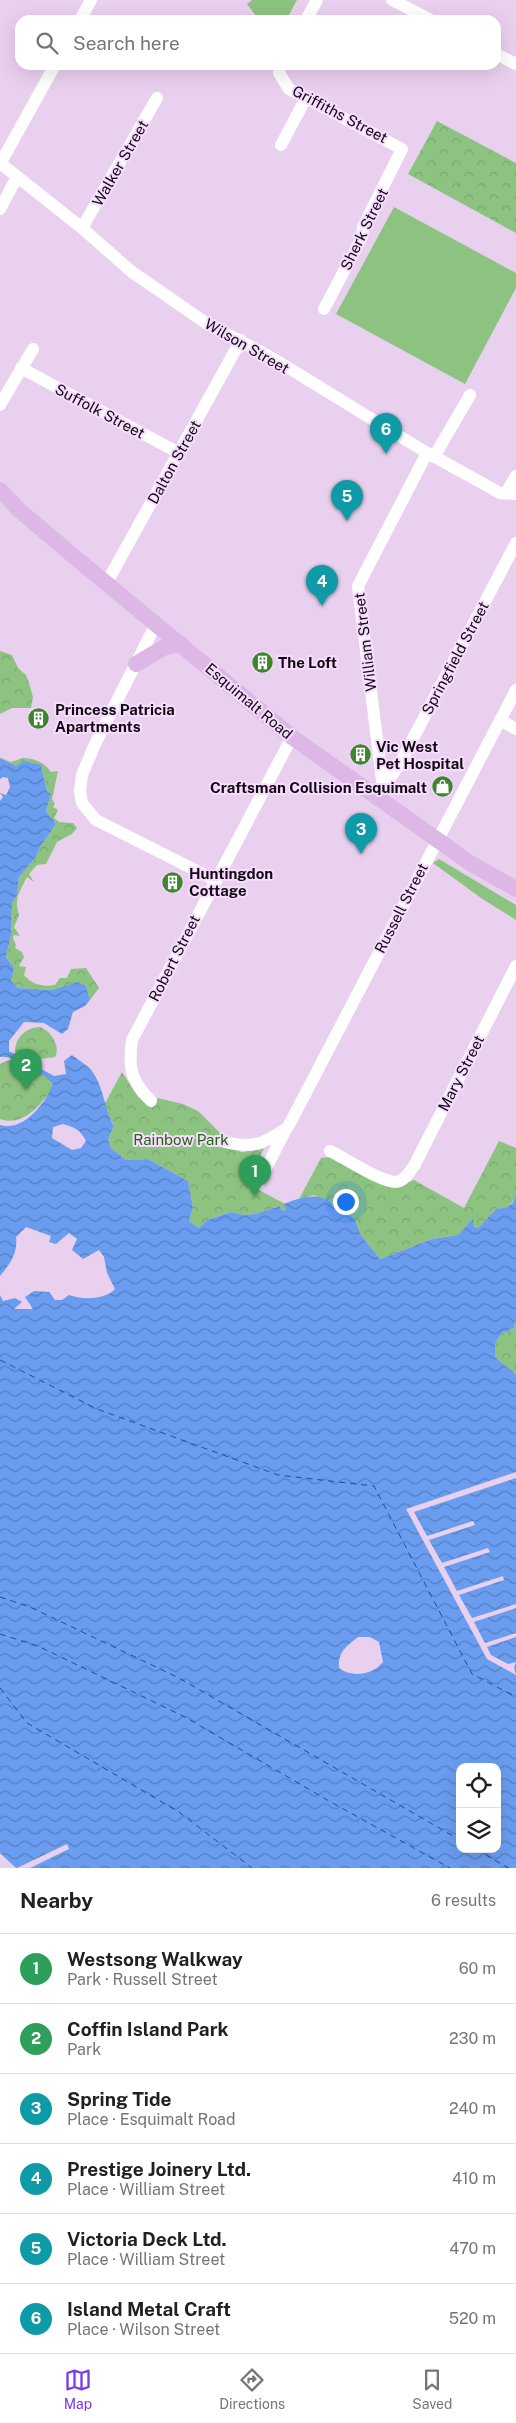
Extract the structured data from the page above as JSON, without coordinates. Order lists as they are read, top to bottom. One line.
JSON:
{"streets":{"main road":["Esquimalt Road"],"street":["Griffiths Street","Walker Street","Sherk Street","Wilson Street","Suffolk Street","Dalton Street","William Street","Springfield Street","Russell Street","Robert Street","Mary Street"]},"crossings":[["Griffiths Street","Sherk Street"],["Walker Street","Wilson Street"],["Wilson Street","Dalton Street"],["Wilson Street","William Street"],["Suffolk Street","Dalton Street"],["Dalton Street","Esquimalt Road"],["William Street","Springfield Street"],["William Street","Esquimalt Road"],["Springfield Street","Esquimalt Road"],["Esquimalt Road","Russell Street"],["Esquimalt Road","Robert Street"]],"parks":["Rainbow Park"],"places":{"building":["The Loft","Princess Patricia Apartments","Vic West Pet Hospital","Huntingdon Cottage"],"shop":["Craftsman Collision Esquimalt"]},"page":{"search":"Search here","pins":["6","5","4","3","2","1"],"heading":["Nearby","6 results"],"list":[{"mark":"1","name":"Westsong Walkway","note":"Park · Russell Street","value":"60 m"},{"mark":"2","name":"Coffin Island Park","note":"Park","value":"230 m"},{"mark":"3","name":"Spring Tide","note":"Place · Esquimalt Road","value":"240 m"},{"mark":"4","name":"Prestige Joinery Ltd.","note":"Place · William Street","value":"410 m"},{"mark":"5","name":"Victoria Deck Ltd.","note":"Place · William Street","value":"470 m"},{"mark":"6","name":"Island Metal Craft","note":"Place · Wilson Street","value":"520 m"}],"nav":["Map","Directions","Saved"]}}
